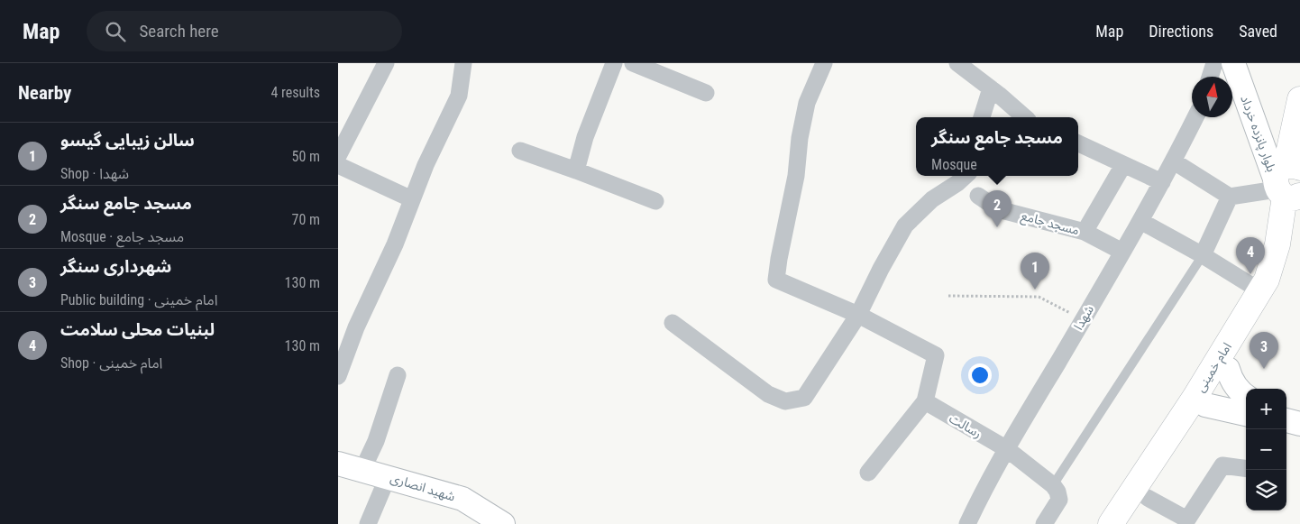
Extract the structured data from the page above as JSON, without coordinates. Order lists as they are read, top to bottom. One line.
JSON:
{"streets":{"main road":["امام خمینی"],"street":["بلوار پانزده خرداد","مسجد جامع","شهدا","رسالت","شهید انصاری"]},"crossings":[["بلوار پانزده خرداد","امام خمینی"],["مسجد جامع","شهدا"],["شهدا","رسالت"]],"north":"top","page":{"header":"Map","search":"Search here","nav":["Map","Directions","Saved"],"heading":["Nearby","4 results"],"popup":["مسجد جامع سنگر","Mosque"],"list":[{"mark":"1","name":"سالن زیبایی گیسو","note":"Shop · شهدا","value":"50 m"},{"mark":"2","name":"مسجد جامع سنگر","note":"Mosque · مسجد جامع","value":"70 m"},{"mark":"3","name":"شهرداری سنگر","note":"Public building · امام خمینی","value":"130 m"},{"mark":"4","name":"لبنیات محلی سلامت","note":"Shop · امام خمینی","value":"130 m"}],"pins":["2","4","1","3"],"map_buttons":["+","−"]}}
